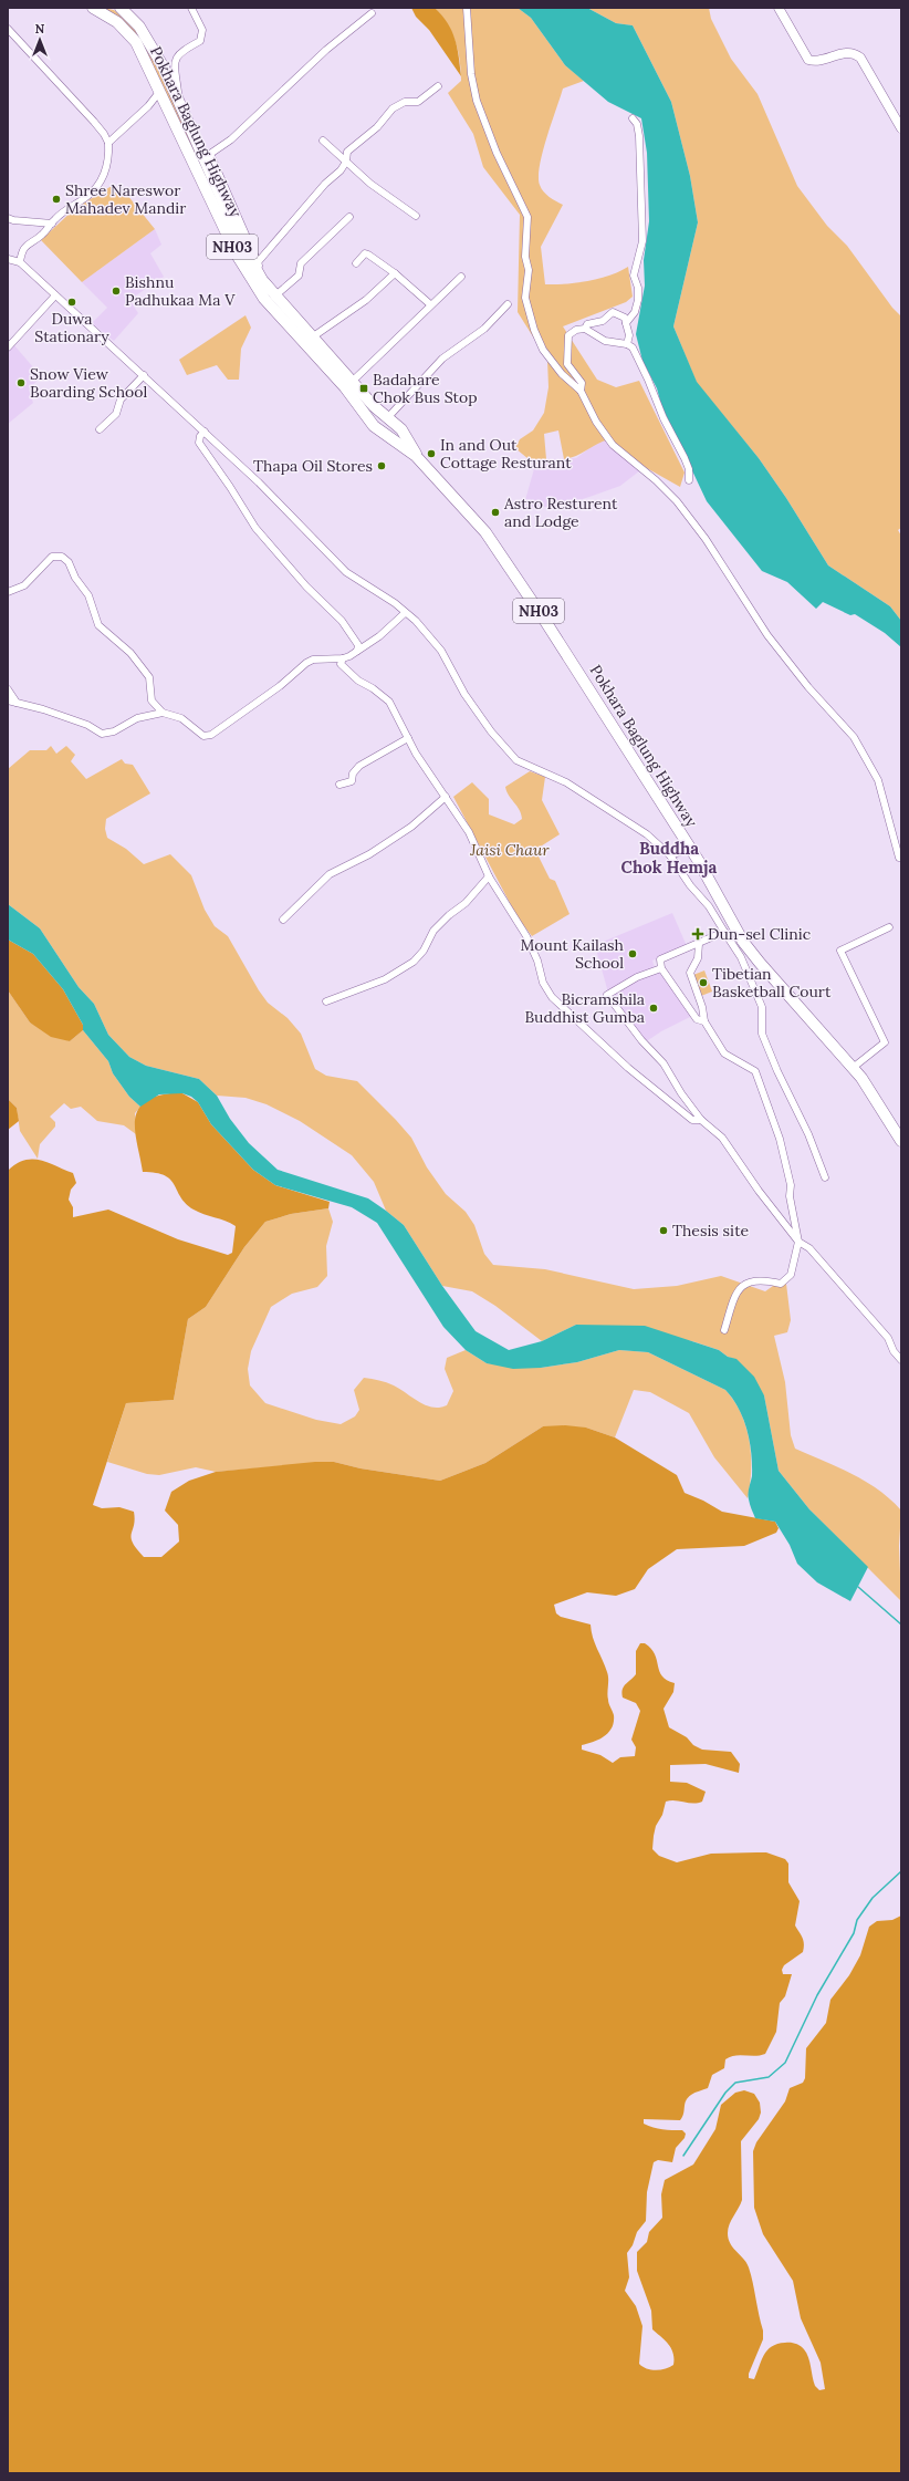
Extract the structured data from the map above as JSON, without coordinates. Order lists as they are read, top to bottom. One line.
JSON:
{"streets":{"highway":["Pokhara Baglung Highway","NH03"]},"districts":["Buddha Chok Hemja"],"parks":["Jaisi Chaur"],"places":{"other":["Shree Nareswor Mahadev Mandir","Bishnu Padhukaa Ma V","Duwa Stationary","Snow View Boarding School","In and Out Cottage Resturant","Thapa Oil Stores","Astro Resturent and Lodge","Mount Kailash School","Tibetian Basketball Court","Bicramshila Buddhist Gumba","Thesis site"],"transit":["Badahare Chok Bus Stop"],"health":["Dun-sel Clinic"]},"north":"top"}
